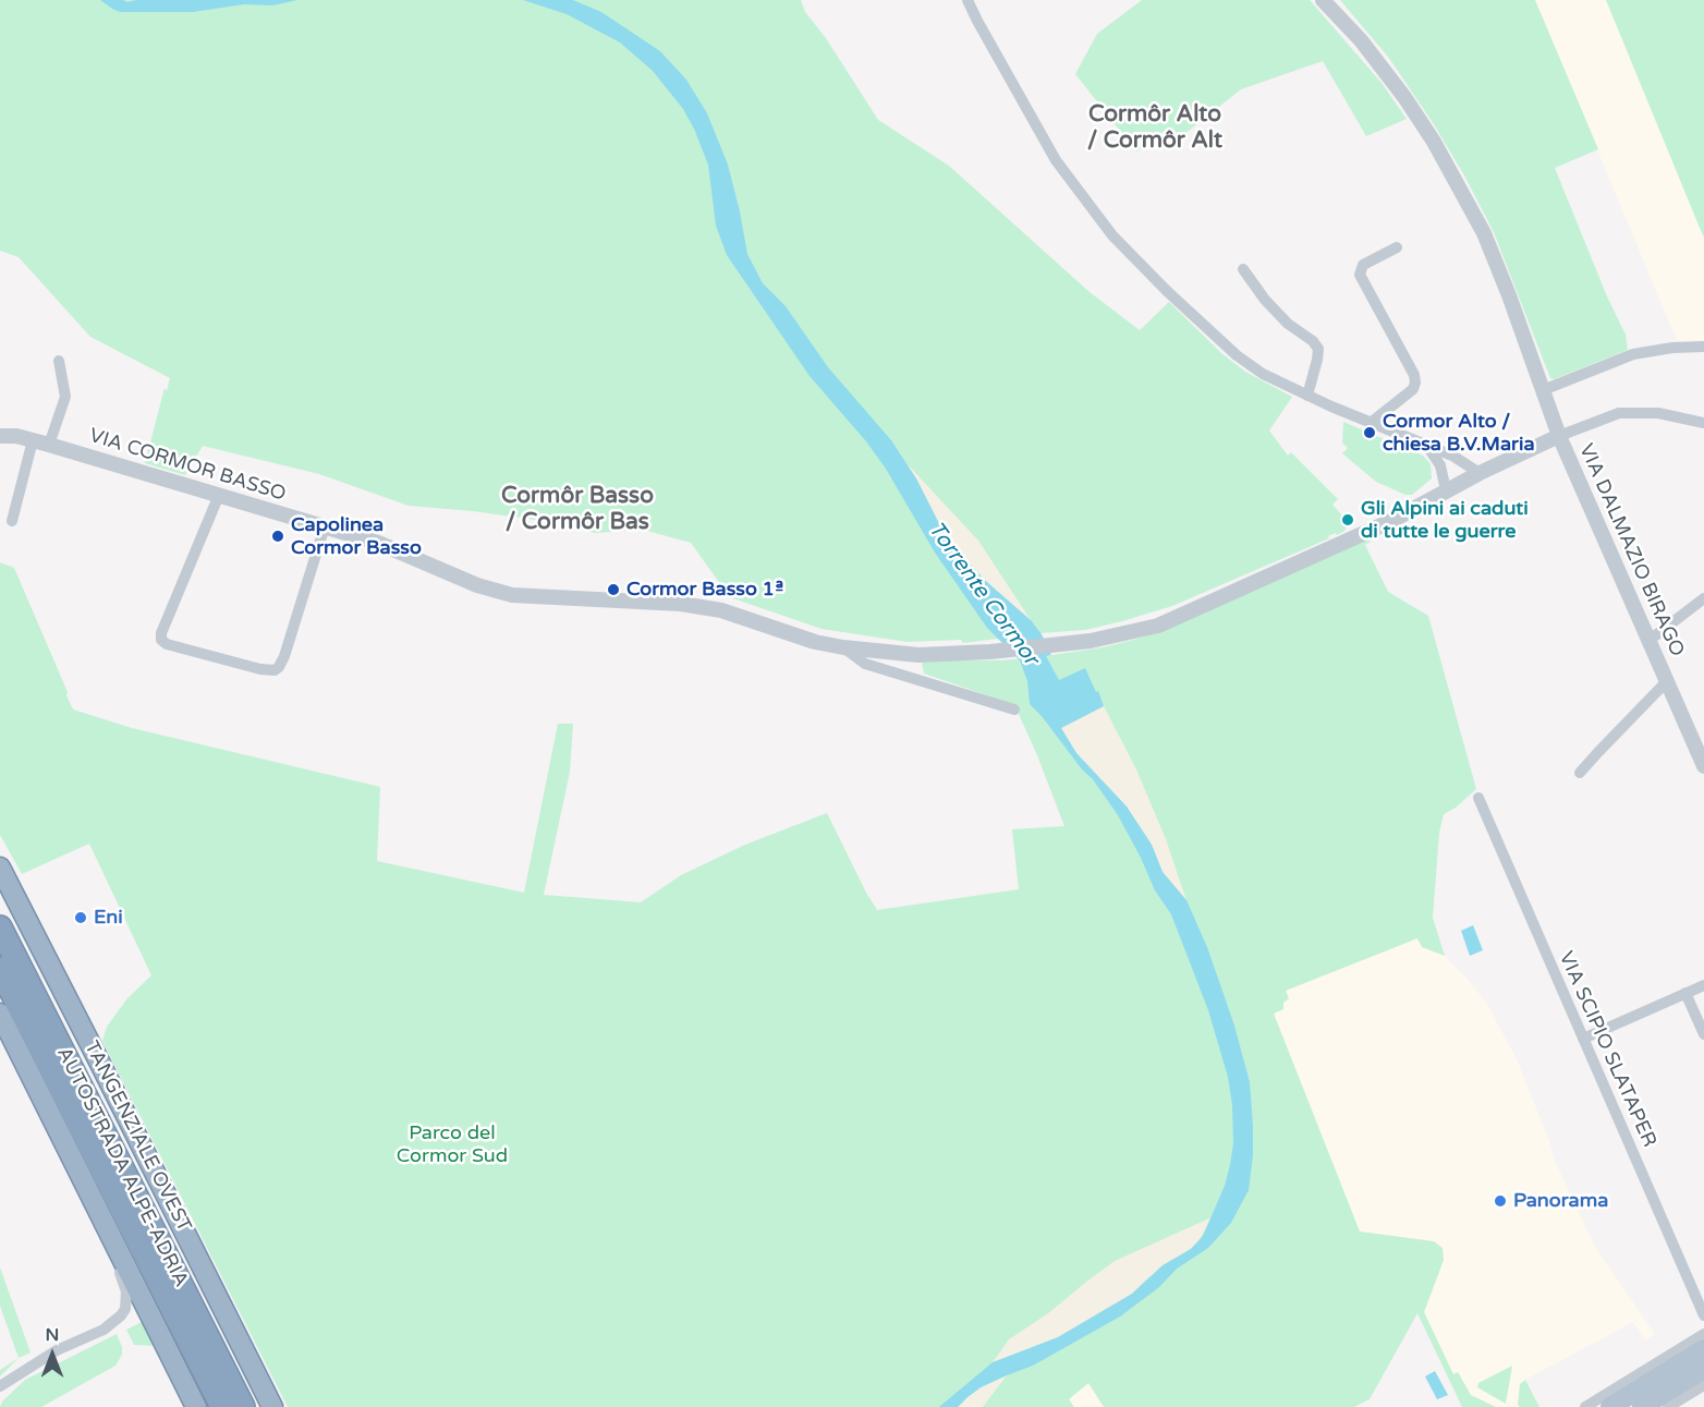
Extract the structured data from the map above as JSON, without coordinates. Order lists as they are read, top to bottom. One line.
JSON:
{"streets":{"highway":["TANGENZIALE OVEST","AUTOSTRADA ALPE-ADRIA"],"street":["VIA CORMOR BASSO","VIA DALMAZIO BIRAGO","VIA SCIPIO SLATAPER"]},"crossings":[["VIA CORMOR BASSO","VIA DALMAZIO BIRAGO"]],"districts":["Cormôr Alto / Cormôr Alt","Cormôr Basso / Cormôr Bas"],"water":["Torrente Cormor"],"parks":["Parco del Cormor Sud"],"places":["Cormor Alto / chiesa B.V.Maria","Gli Alpini ai caduti di tutte le guerre","Capolinea Cormor Basso","Cormor Basso 1ª","Eni","Panorama"],"north":"top"}
